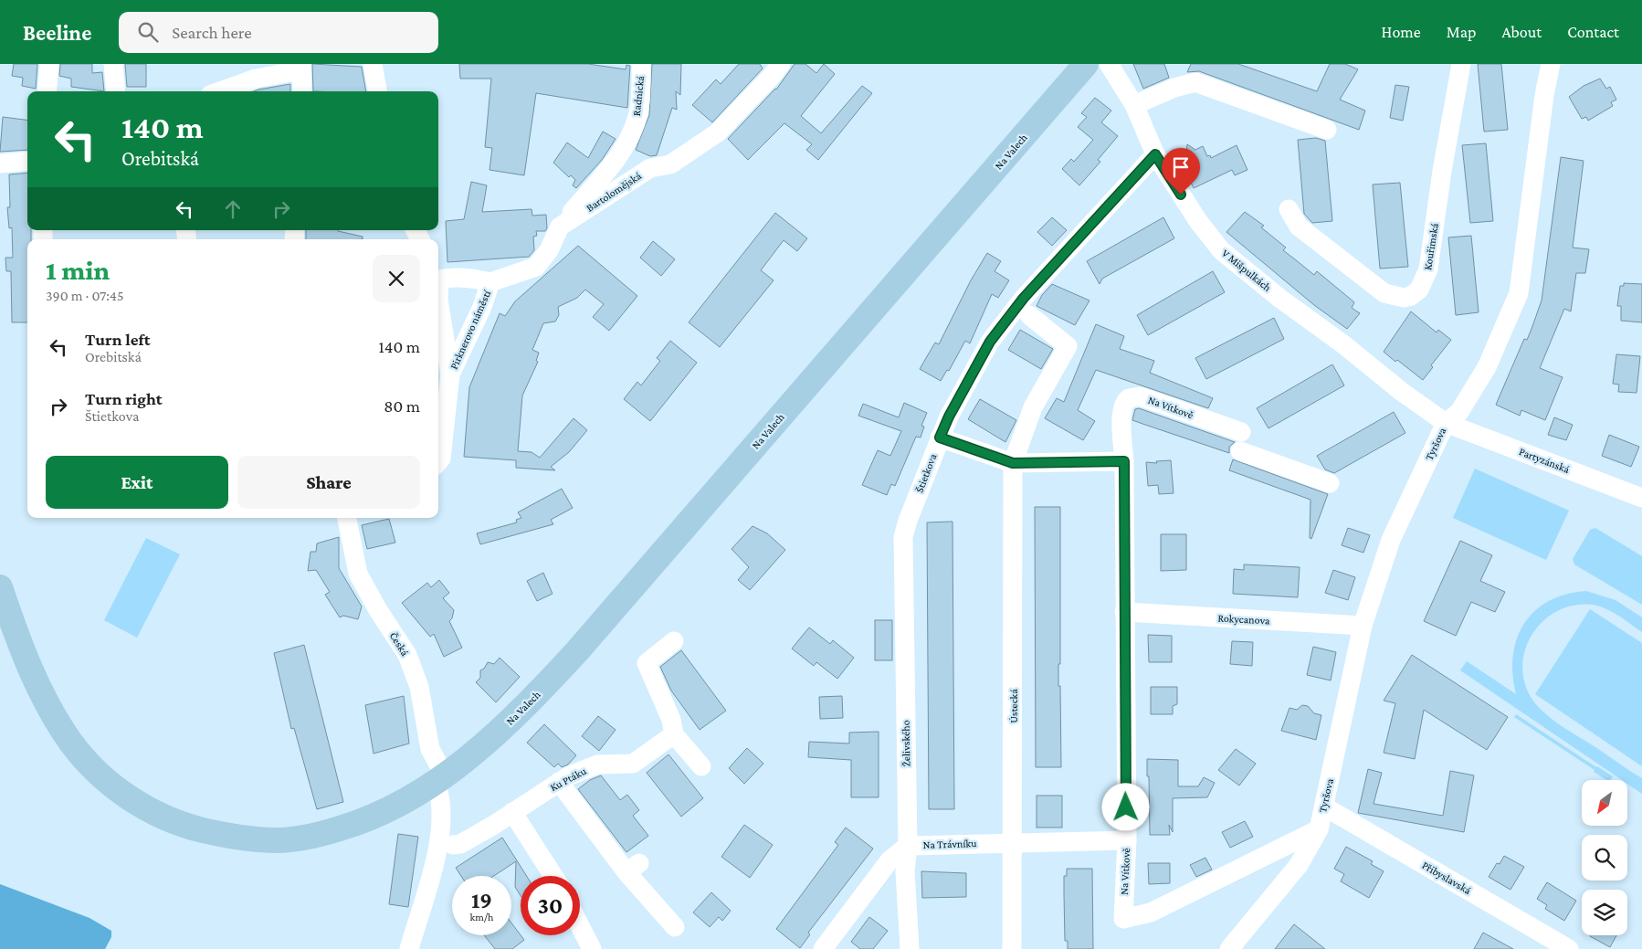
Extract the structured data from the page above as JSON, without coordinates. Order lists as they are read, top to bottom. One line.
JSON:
{"streets":{"main road":["Na Valech"],"street":["Radnická","Bartolomějská","Kouřimská","V Mišpulkách","Pirknerovo náměstí","Na Vítkově","Tyršova","Partyzánská","Štietkova","Rokycanova","Česká","Ústecká","Želivského","Ku Ptáku","Na Trávníku","Přibyslavská"]},"crossings":[["Radnická","Bartolomějská"],["Na Valech","Česká"],["V Mišpulkách","Tyršova"],["V Mišpulkách","Partyzánská"],["V Mišpulkách","Štietkova"],["Na Vítkově","Tyršova"],["Na Vítkově","Rokycanova"],["Na Vítkově","Na Trávníku"],["Tyršova","Partyzánská"],["Tyršova","Rokycanova"],["Tyršova","Přibyslavská"],["Štietkova","Želivského"],["Ústecká","Na Trávníku"],["Želivského","Na Trávníku"]],"north":"bottom left","page":{"header":"Beeline","search":"Search here","nav":["Home","Map","About","Contact"],"turn":["140 m","Orebitská"],"heading":["1 min","390 m · 07:45"],"list":[{"name":"Turn left","note":"Orebitská","value":"140 m"},{"name":"Turn right","note":"Štietkova","value":"80 m"}],"buttons":["Exit","Share"],"speed":"19 km/h","limit":"30"}}
